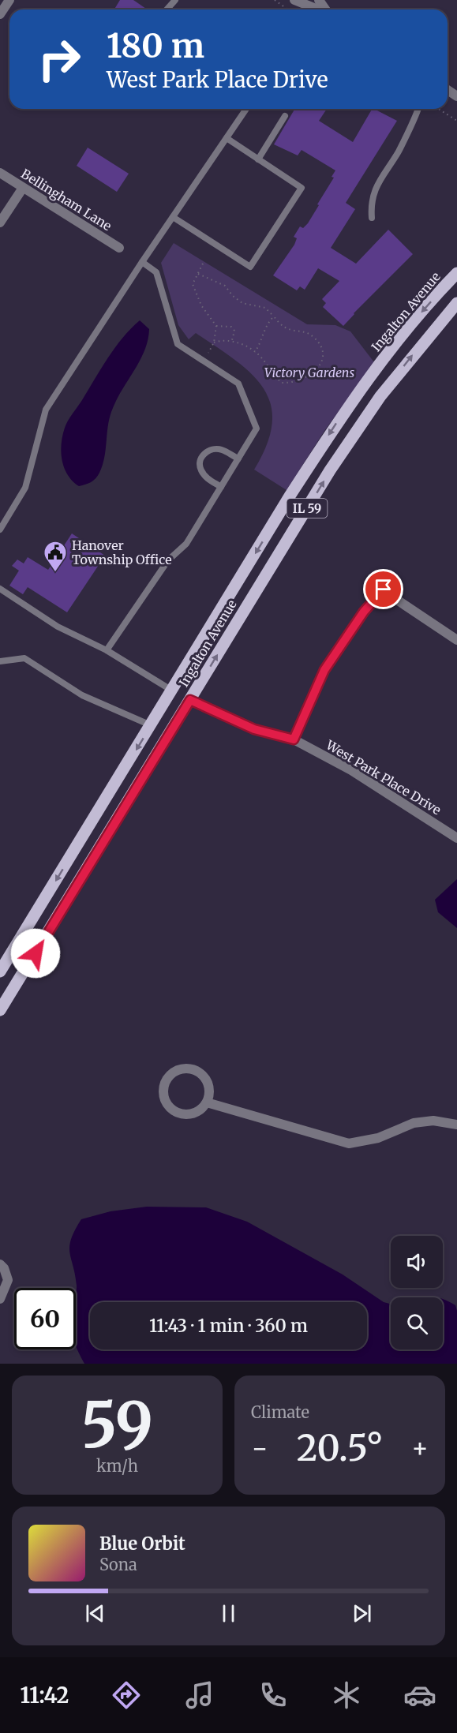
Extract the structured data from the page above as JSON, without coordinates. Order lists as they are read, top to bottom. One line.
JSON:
{"streets":{"main road":["Ingalton Avenue","IL 59"],"street":["Bellingham Lane","West Park Place Drive"]},"crossings":[["Ingalton Avenue","West Park Place Drive"]],"parks":["Victory Gardens"],"places":{"public building":["Hanover Township Office"]},"page":{"turn":["180 m","West Park Place Drive"],"limit":"60","trip":"11:43 · 1 min · 360 m","tile":[["59","km/h"],"Climate"],"heat":["−","20.5°","+"],"song":["Blue Orbit","Sona"],"tabs":"11:42"}}
